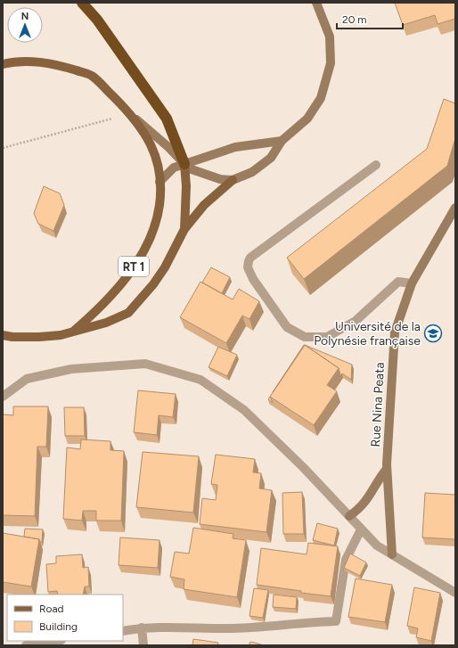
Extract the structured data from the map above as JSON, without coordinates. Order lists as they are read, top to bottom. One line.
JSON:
{"streets":{"main road":["RT 1"],"street":["Rue Nina Peata"]},"places":{"school or university":["Université de la Polynésie française"]},"legend":["Road","Building"],"scale_bar":"20 m","north":"top"}
